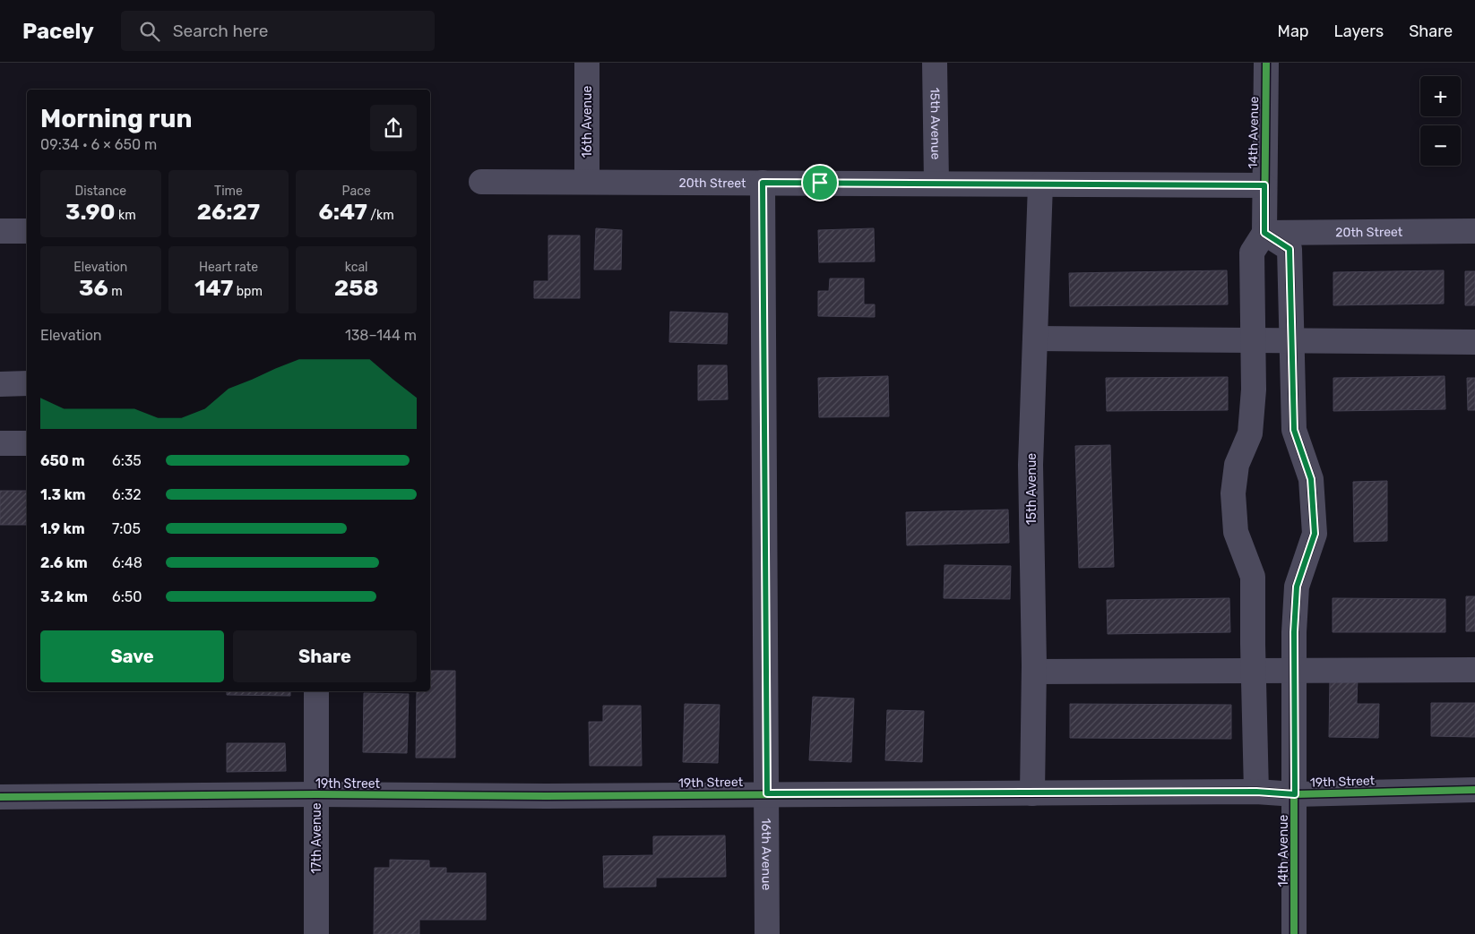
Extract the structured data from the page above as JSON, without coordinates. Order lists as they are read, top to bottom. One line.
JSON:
{"streets":{"street":["16th Avenue","15th Avenue","14th Avenue","20th Street","19th Street","17th Avenue"]},"crossings":[["16th Avenue","20th Street"],["16th Avenue","19th Street"],["15th Avenue","20th Street"],["15th Avenue","19th Street"],["14th Avenue","20th Street"],["14th Avenue","19th Street"],["19th Street","17th Avenue"]],"page":{"header":"Pacely","search":"Search here","nav":["Map","Layers","Share"],"map_buttons":["+","−"],"heading":["Morning run","09:34 · 6 × 650 m"],"stats":[["Distance","3.90 km"],["Time","26:27"],["Pace","6:47 /km"],["Elevation","36 m"],["Heart rate","147 bpm"],["kcal","258"]],"chart":["Elevation","138–144 m"],"list":[{"name":"650 m","note":"6:35"},{"name":"1.3 km","note":"6:32"},{"name":"1.9 km","note":"7:05"},{"name":"2.6 km","note":"6:48"},{"name":"3.2 km","note":"6:50"}],"buttons":["Save","Share"]}}
